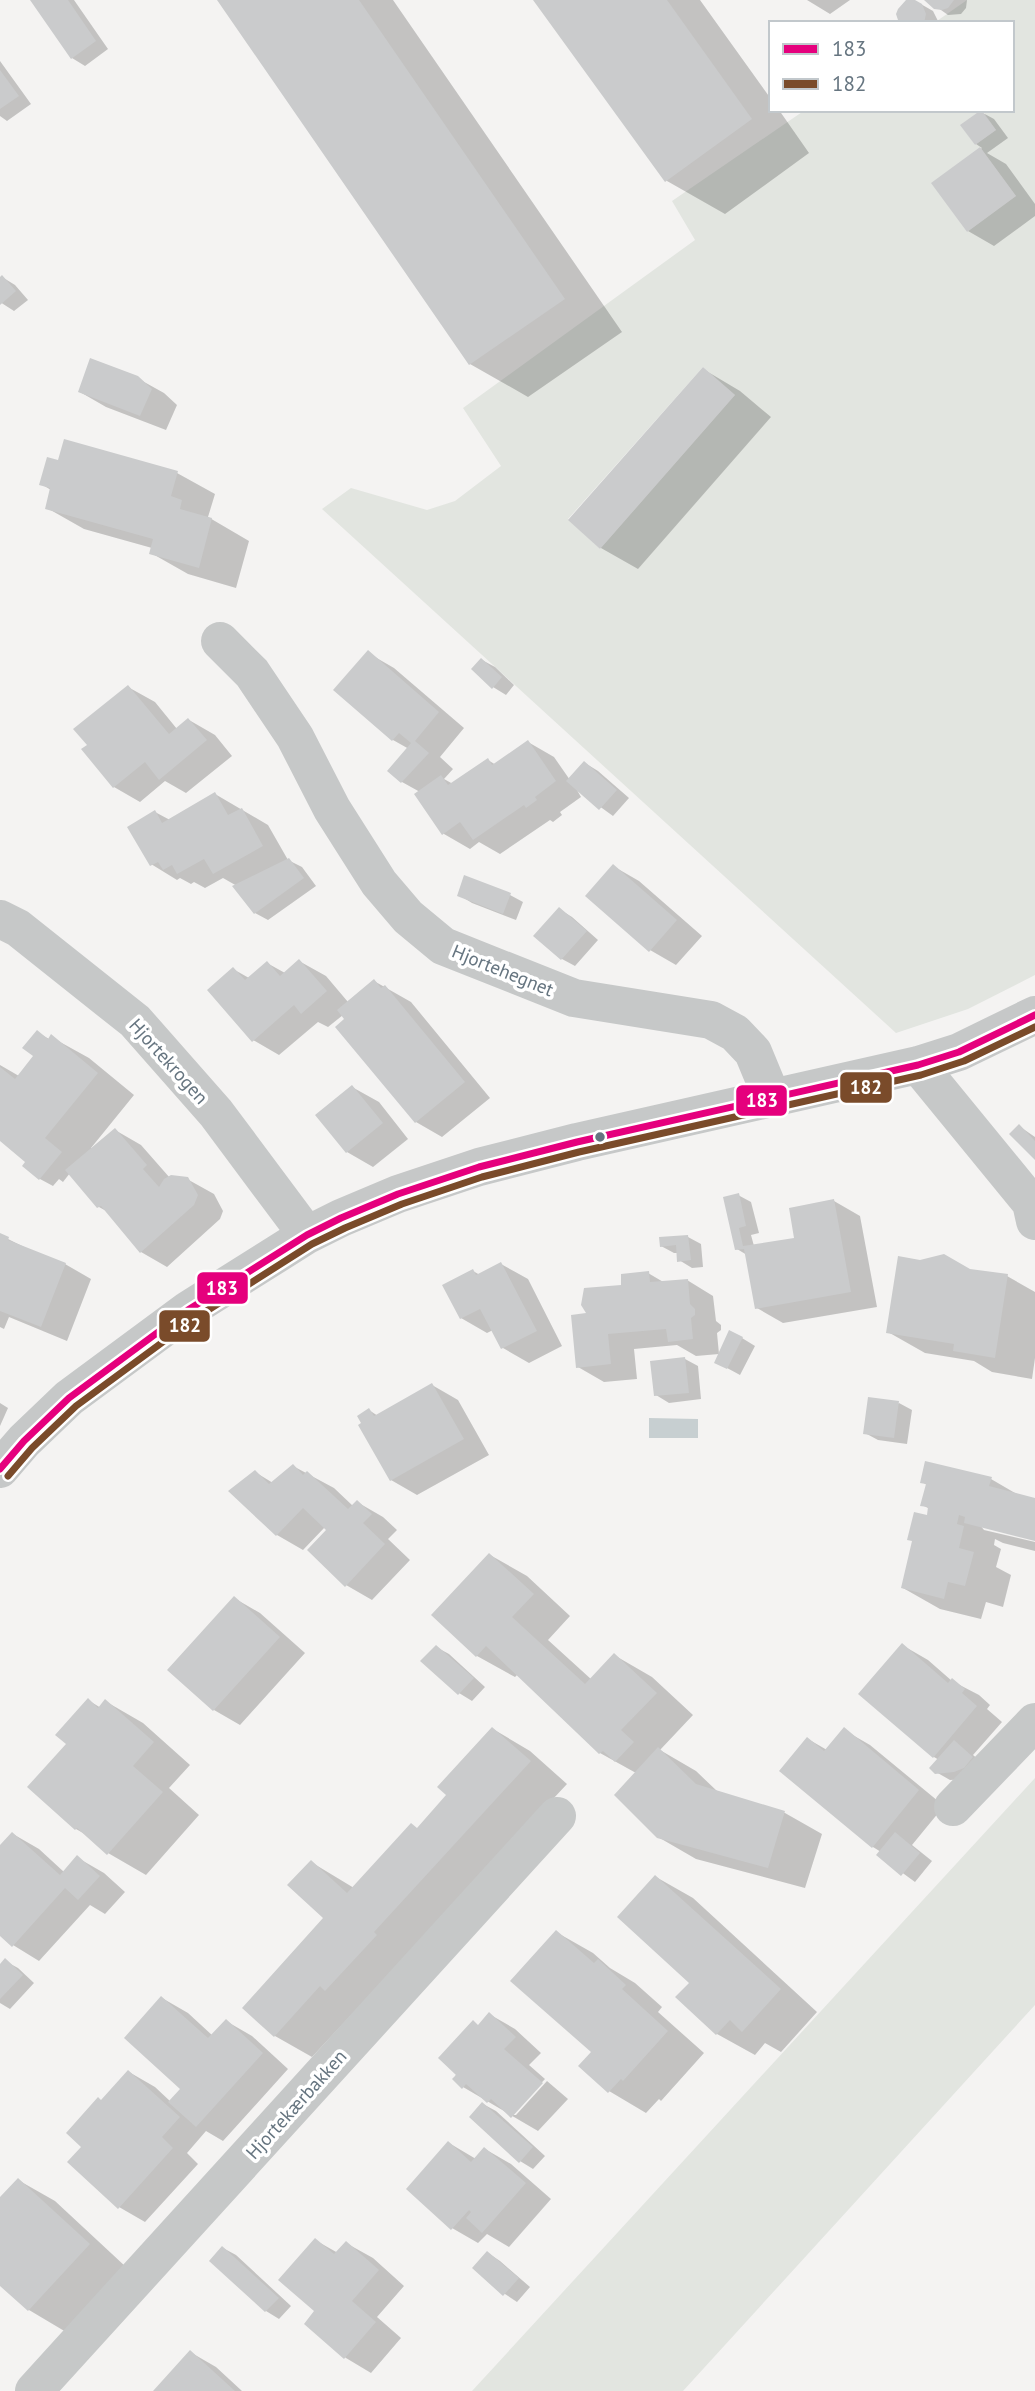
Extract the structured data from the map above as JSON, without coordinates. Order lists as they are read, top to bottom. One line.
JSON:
{"streets":{"street":["Hjortehegnet","Hjortekrogen","Hjortekærbakken"]},"lines":["transit line 183","transit line 182"],"legend":["183","182"]}
